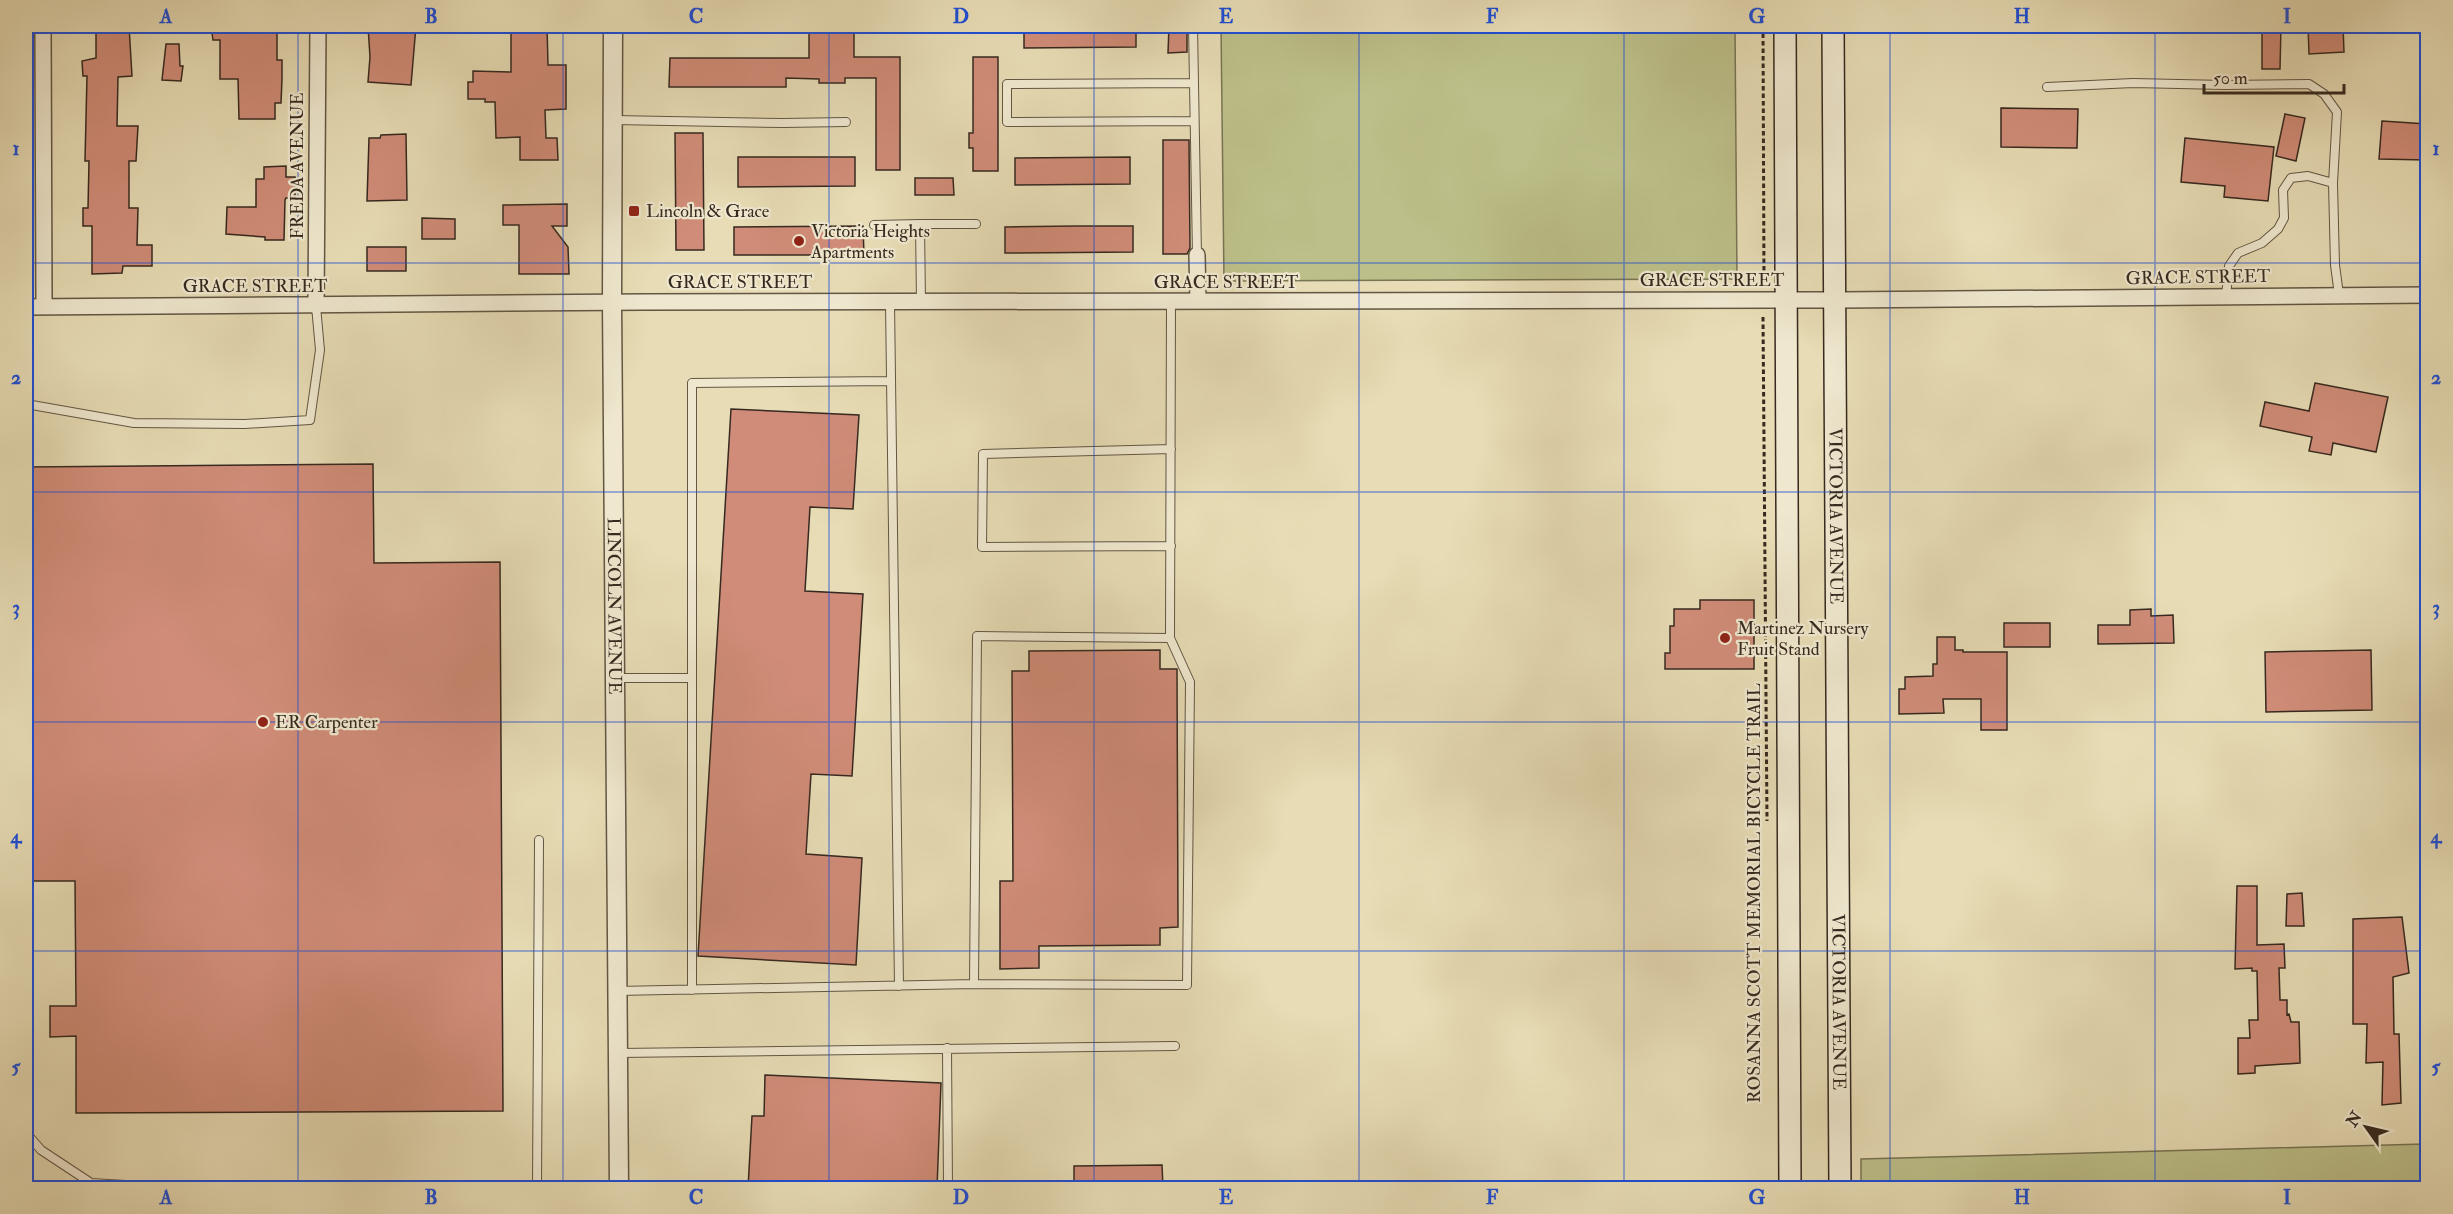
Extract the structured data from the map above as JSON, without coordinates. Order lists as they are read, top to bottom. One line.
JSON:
{"streets":{"main road":["VICTORIA AVENUE"],"street":["FREDA AVENUE","GRACE STREET","LINCOLN AVENUE"],"path":["ROSANNA SCOTT MEMORIAL BICYCLE TRAIL"]},"crossings":[["FREDA AVENUE","GRACE STREET"],["GRACE STREET","VICTORIA AVENUE"],["GRACE STREET","LINCOLN AVENUE"]],"places":{"transit":["Lincoln & Grace"],"other":["Victoria Heights Apartments","Martinez Nursery Fruit Stand","ER Carpenter"]},"scale_bar":"50 m","north":"top left","grid":{"columns":["A","B","C","D","E","F","G","H","I"],"rows":["1","2","3","4","5"]}}
